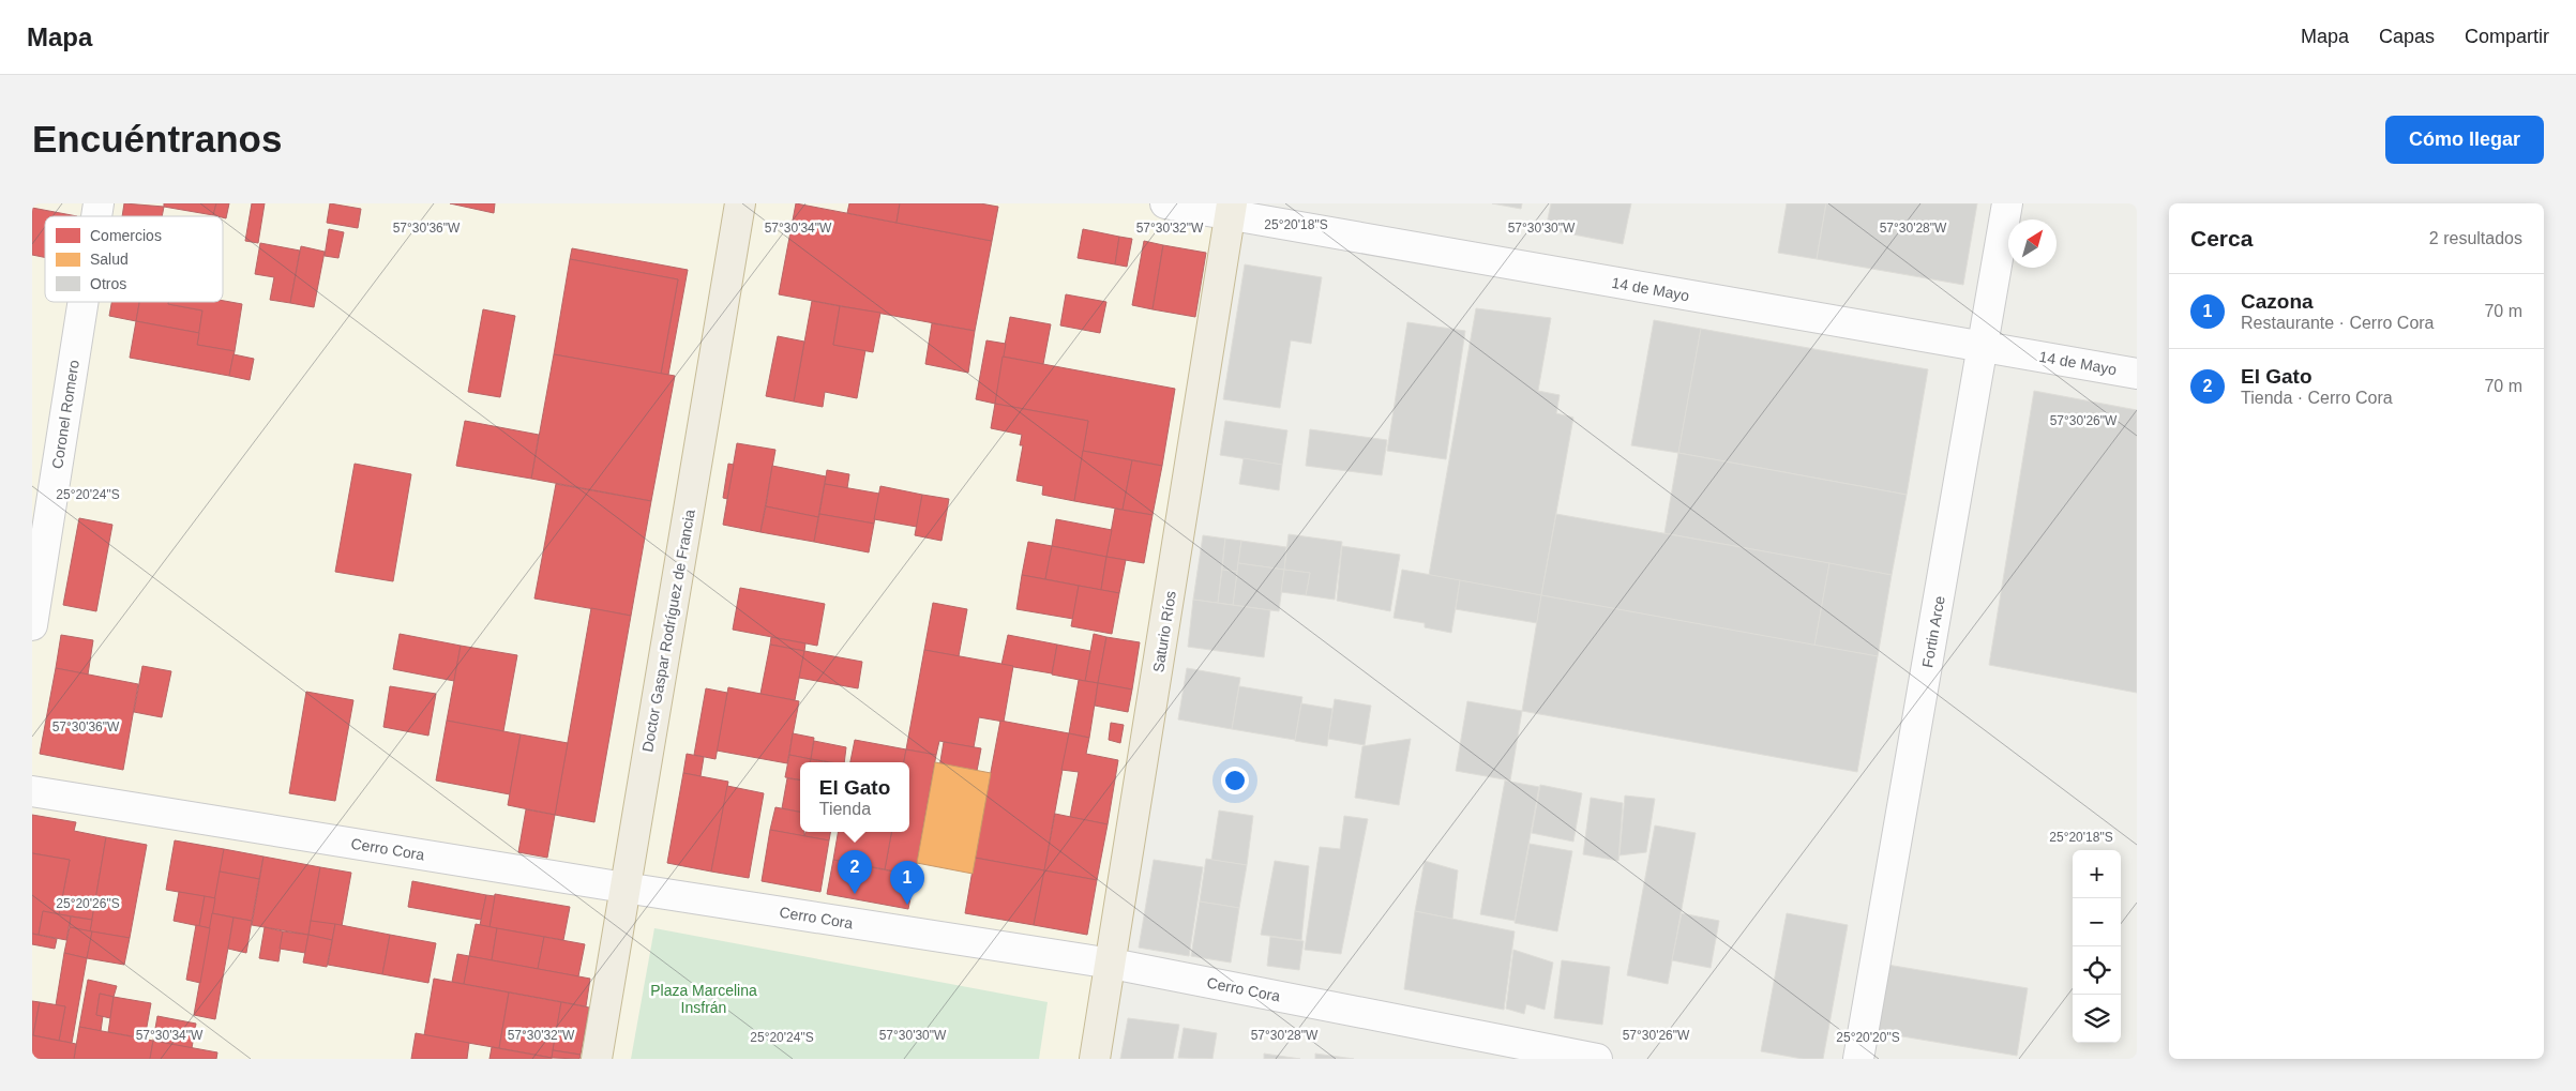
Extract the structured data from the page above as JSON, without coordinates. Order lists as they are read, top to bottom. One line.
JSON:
{"streets":{"highway":["Doctor Gaspar Rodríguez de Francia","Saturio Ríos"],"street":["14 de Mayo","Coronel Romero","Fortin Arce","Cerro Cora"]},"crossings":[["14 de Mayo","Saturio Ríos"],["14 de Mayo","Fortin Arce"],["Doctor Gaspar Rodríguez de Francia","Cerro Cora"],["Saturio Ríos","Cerro Cora"]],"parks":["Plaza Marcelina Insfrán"],"legend":["Comercios","Salud","Otros"],"north":"top right","page":{"header":"Mapa","nav":["Mapa","Capas","Compartir"],"buttons":"Cómo llegar","title":"Encuéntranos","heading":["Cerca","2 resultados"],"list":[{"mark":"1","name":"Cazona","note":"Restaurante · Cerro Cora","value":"70 m"},{"mark":"2","name":"El Gato","note":"Tienda · Cerro Cora","value":"70 m"}],"popup":["El Gato","Tienda"],"map_buttons":["+","−"],"pins":["2","1"]},"coordinates":["25°20'18\"S","57°30'36\"W","57°30'34\"W","57°30'32\"W","57°30'30\"W","57°30'28\"W","57°30'26\"W","25°20'24\"S","25°20'26\"S","25°20'20\"S"]}
